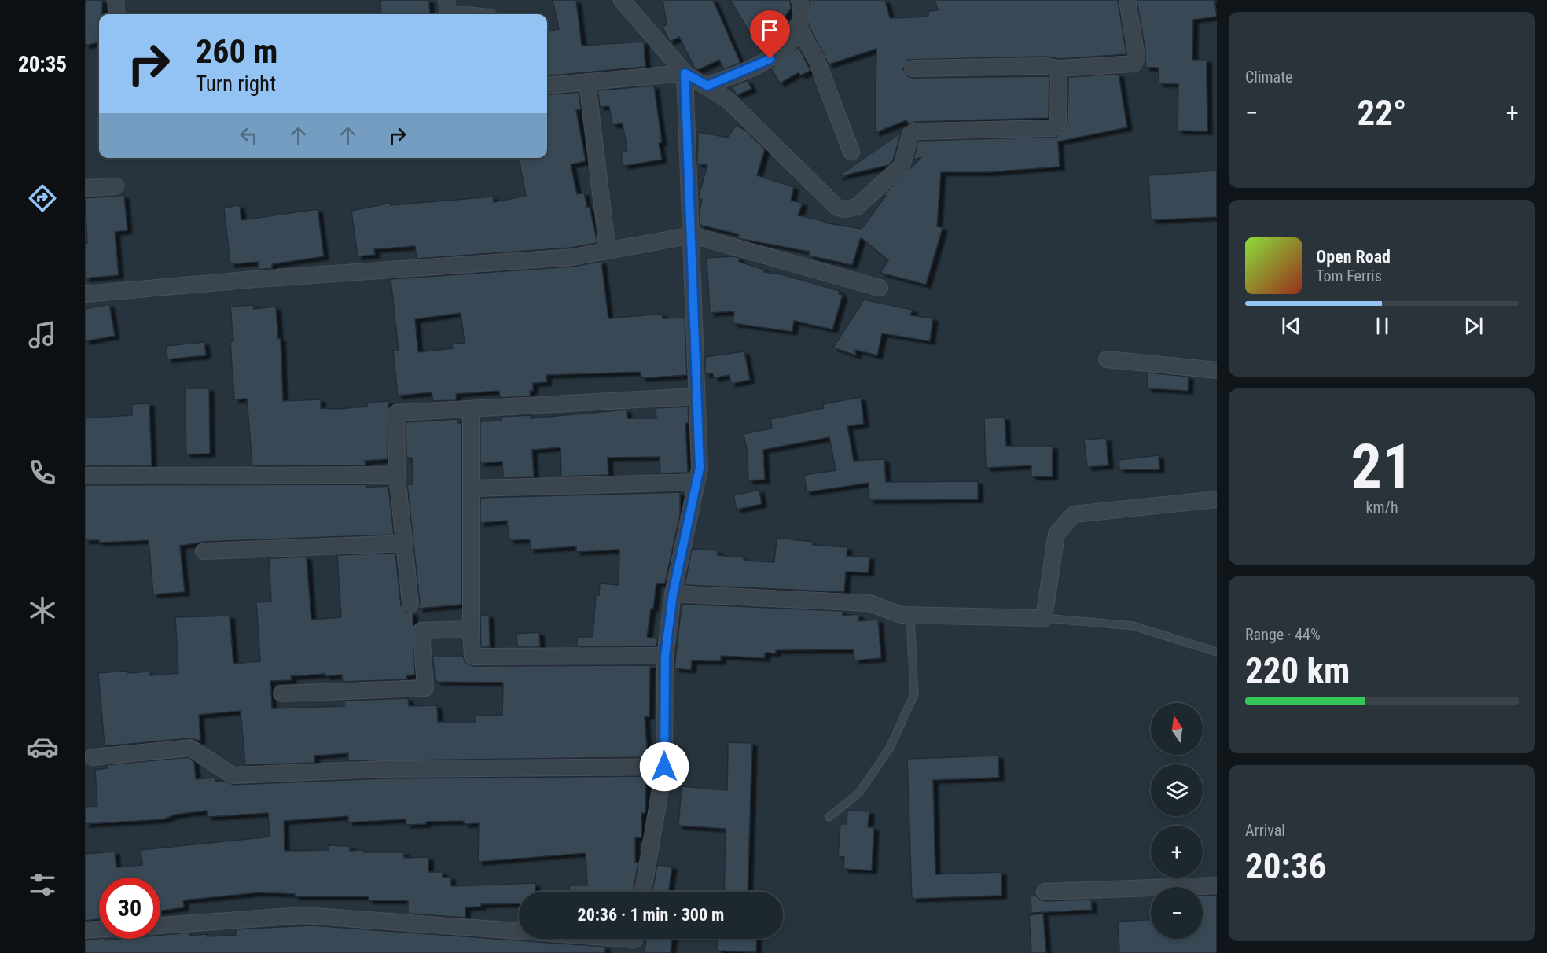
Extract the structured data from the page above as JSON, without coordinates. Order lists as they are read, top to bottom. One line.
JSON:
{"north":"top","page":{"tabs":"20:35","tile":["Climate",["21","km/h"],["Range · 44%","220 km"],["Arrival","20:36"]],"turn":["260 m","Turn right"],"heat":["−","22°","+"],"song":["Open Road","Tom Ferris"],"map_buttons":["+","−"],"limit":"30","trip":"20:36 · 1 min · 300 m"}}
